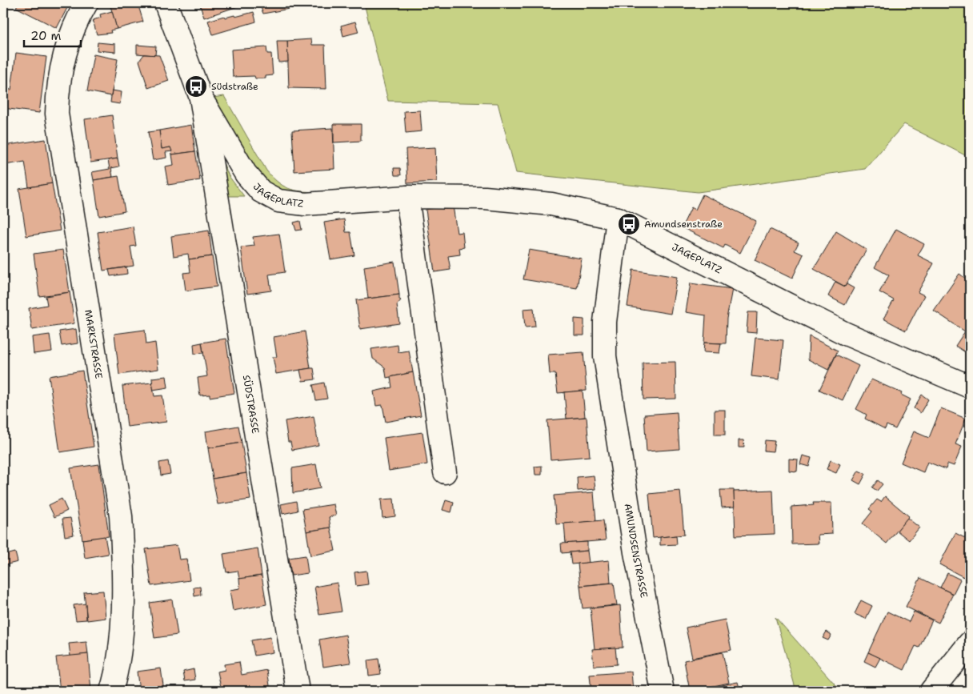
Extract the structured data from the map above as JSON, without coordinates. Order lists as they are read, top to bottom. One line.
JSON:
{"streets":{"street":["JAGEPLATZ","MARKSTRASSE","SÜDSTRASSE","AMUNDSENSTRASSE"]},"crossings":[["JAGEPLATZ","SÜDSTRASSE"],["JAGEPLATZ","AMUNDSENSTRASSE"]],"places":{"bus stop":["Südstraße","Amundsenstraße"]},"scale_bar":"20 m"}
